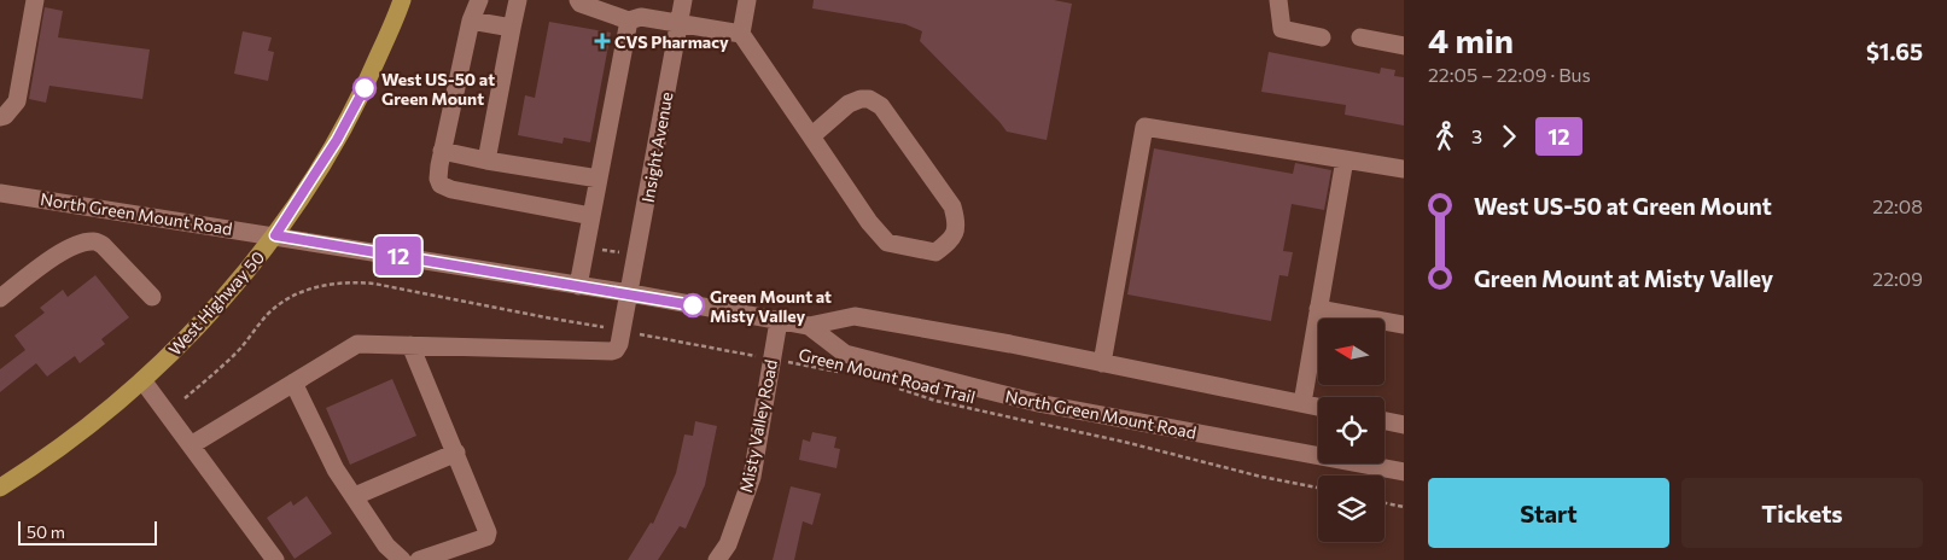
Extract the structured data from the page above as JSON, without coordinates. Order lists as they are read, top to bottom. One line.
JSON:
{"streets":{"main road":["West Highway 50"],"street":["Insight Avenue","North Green Mount Road","Misty Valley Road"],"path":["Green Mount Road Trail"]},"crossings":[["Insight Avenue","North Green Mount Road"],["Insight Avenue","Green Mount Road Trail"],["North Green Mount Road","West Highway 50"],["North Green Mount Road","Misty Valley Road"],["Green Mount Road Trail","Misty Valley Road"]],"places":{"health":["CVS Pharmacy"],"other":["West US-50 at Green Mount","Green Mount at Misty Valley"]},"lines":["bus line 12"],"scale_bar":"50 m","north":"left","page":{"on_map":"12","heading":["4 min","22:05 – 22:09 · Bus","$1.65"],"legs":["3","12"],"list":[{"name":"West US-50 at Green Mount","value":"22:08"},{"name":"Green Mount at Misty Valley","value":"22:09"}],"buttons":["Start","Tickets"],"scale":"50 m"}}
